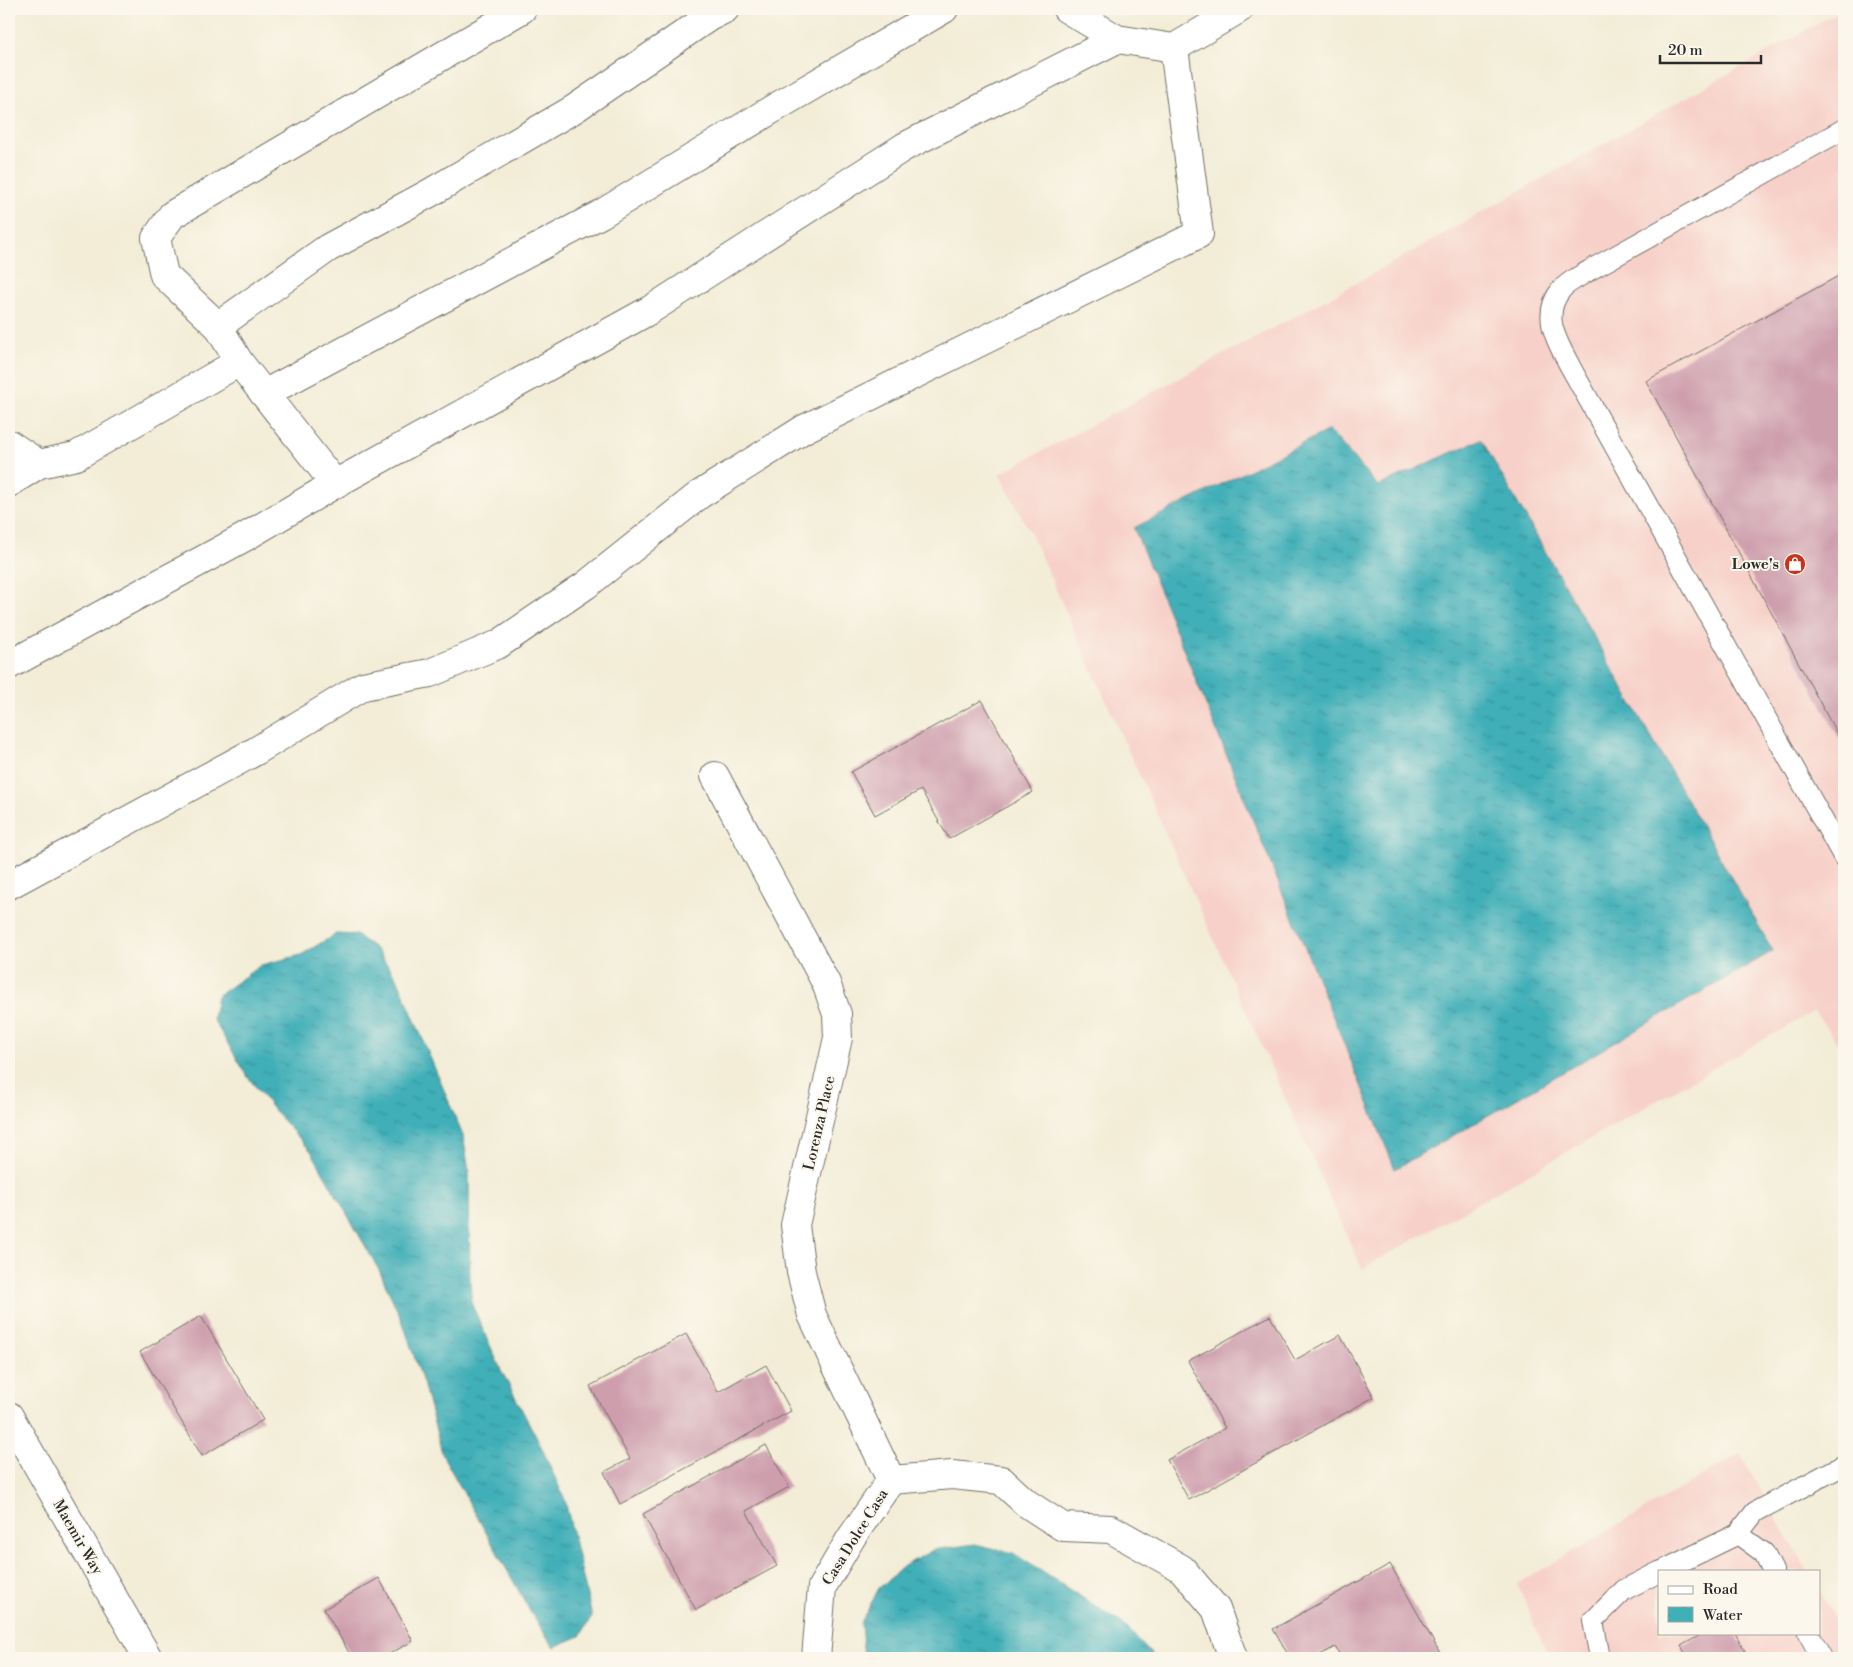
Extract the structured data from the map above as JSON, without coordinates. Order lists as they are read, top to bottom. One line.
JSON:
{"streets":{"street":["Lorenza Place","Maemir Way","Casa Dolce Casa"]},"crossings":[["Lorenza Place","Casa Dolce Casa"]],"places":{"shop":["Lowe's"]},"legend":["Road","Water"],"scale_bar":"20 m"}
